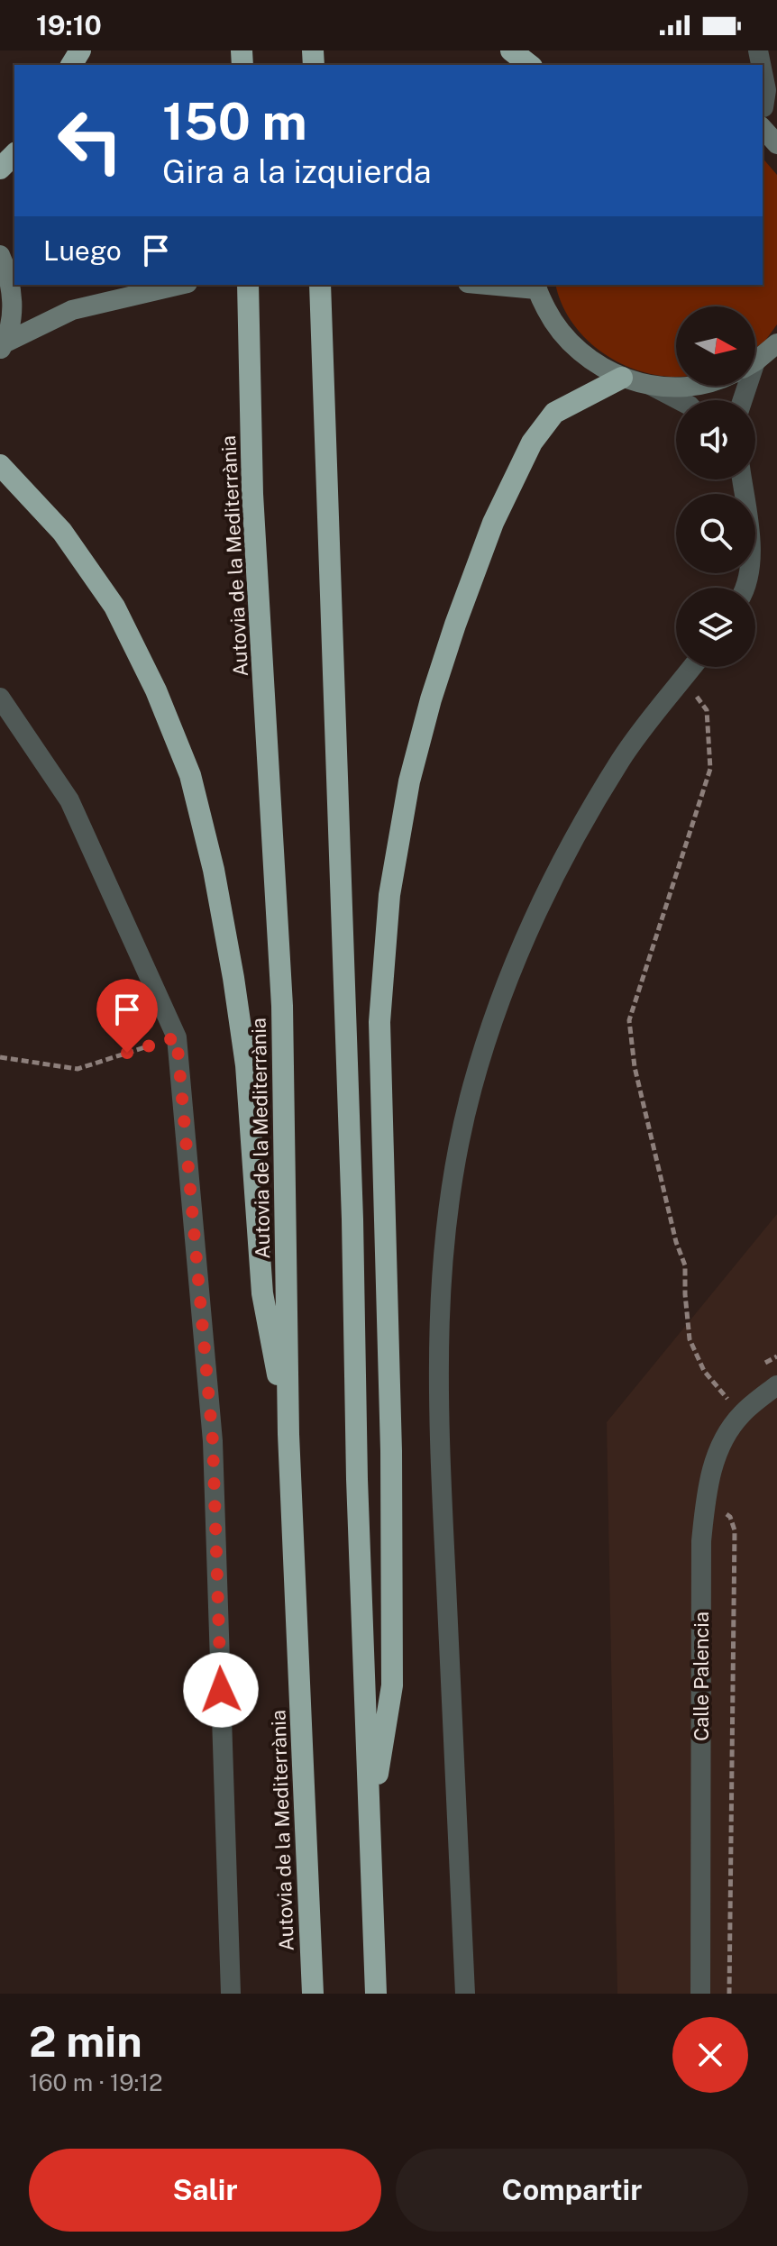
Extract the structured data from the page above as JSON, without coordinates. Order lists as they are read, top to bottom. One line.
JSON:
{"streets":{"highway":["Autovia de la Mediterrània"],"street":["Calle Palencia"]},"north":"right","page":{"status":"19:10","turn":["150 m","Gira a la izquierda"],"then":"Luego","heading":["2 min","160 m · 19:12"],"buttons":["Salir","Compartir"]}}
